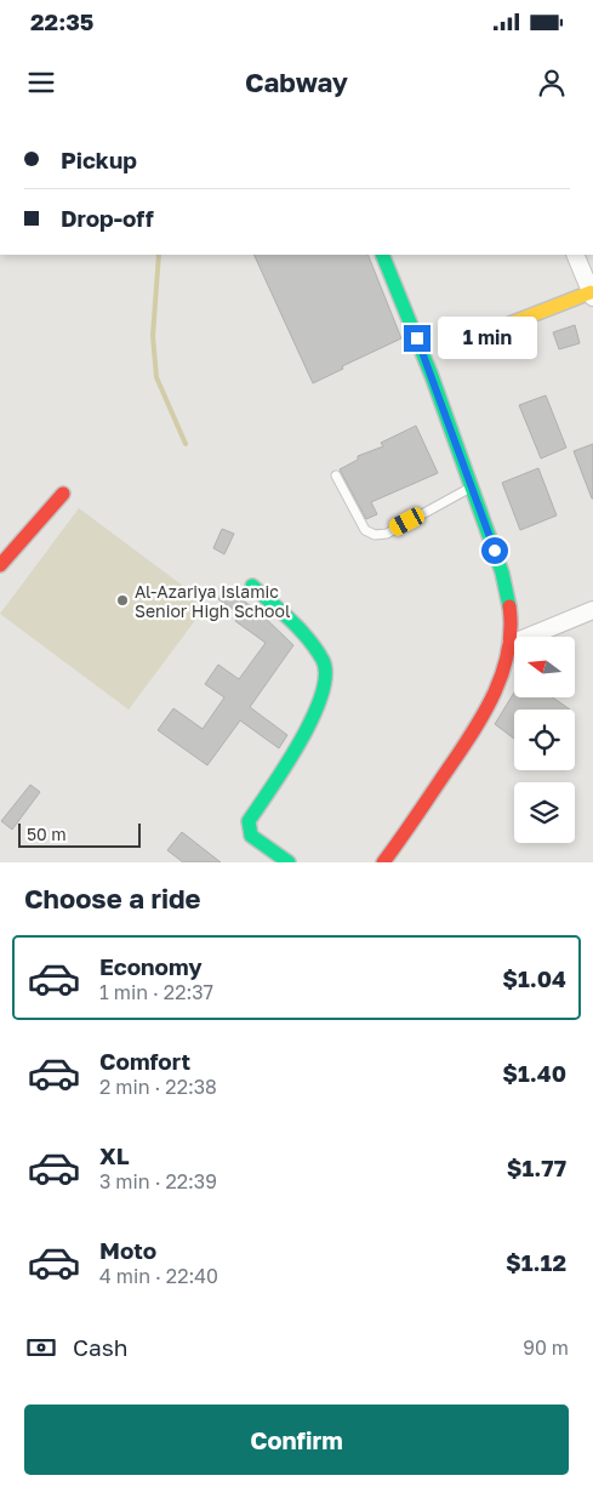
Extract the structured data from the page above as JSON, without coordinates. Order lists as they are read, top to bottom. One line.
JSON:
{"places":["Al-Azariya Islamic Senior High School"],"scale_bar":"50 m","north":"left","page":{"status":"22:35","header":"Cabway","banner":["Pickup","Drop-off"],"bubble":"1 min","scale":"50 m","heading":"Choose a ride","list":[{"name":"Economy","note":"1 min · 22:37","value":"$1.04"},{"name":"Comfort","note":"2 min · 22:38","value":"$1.40"},{"name":"XL","note":"3 min · 22:39","value":"$1.77"},{"name":"Moto","note":"4 min · 22:40","value":"$1.12"}],"pay":["Cash","90 m"],"buttons":"Confirm"}}
